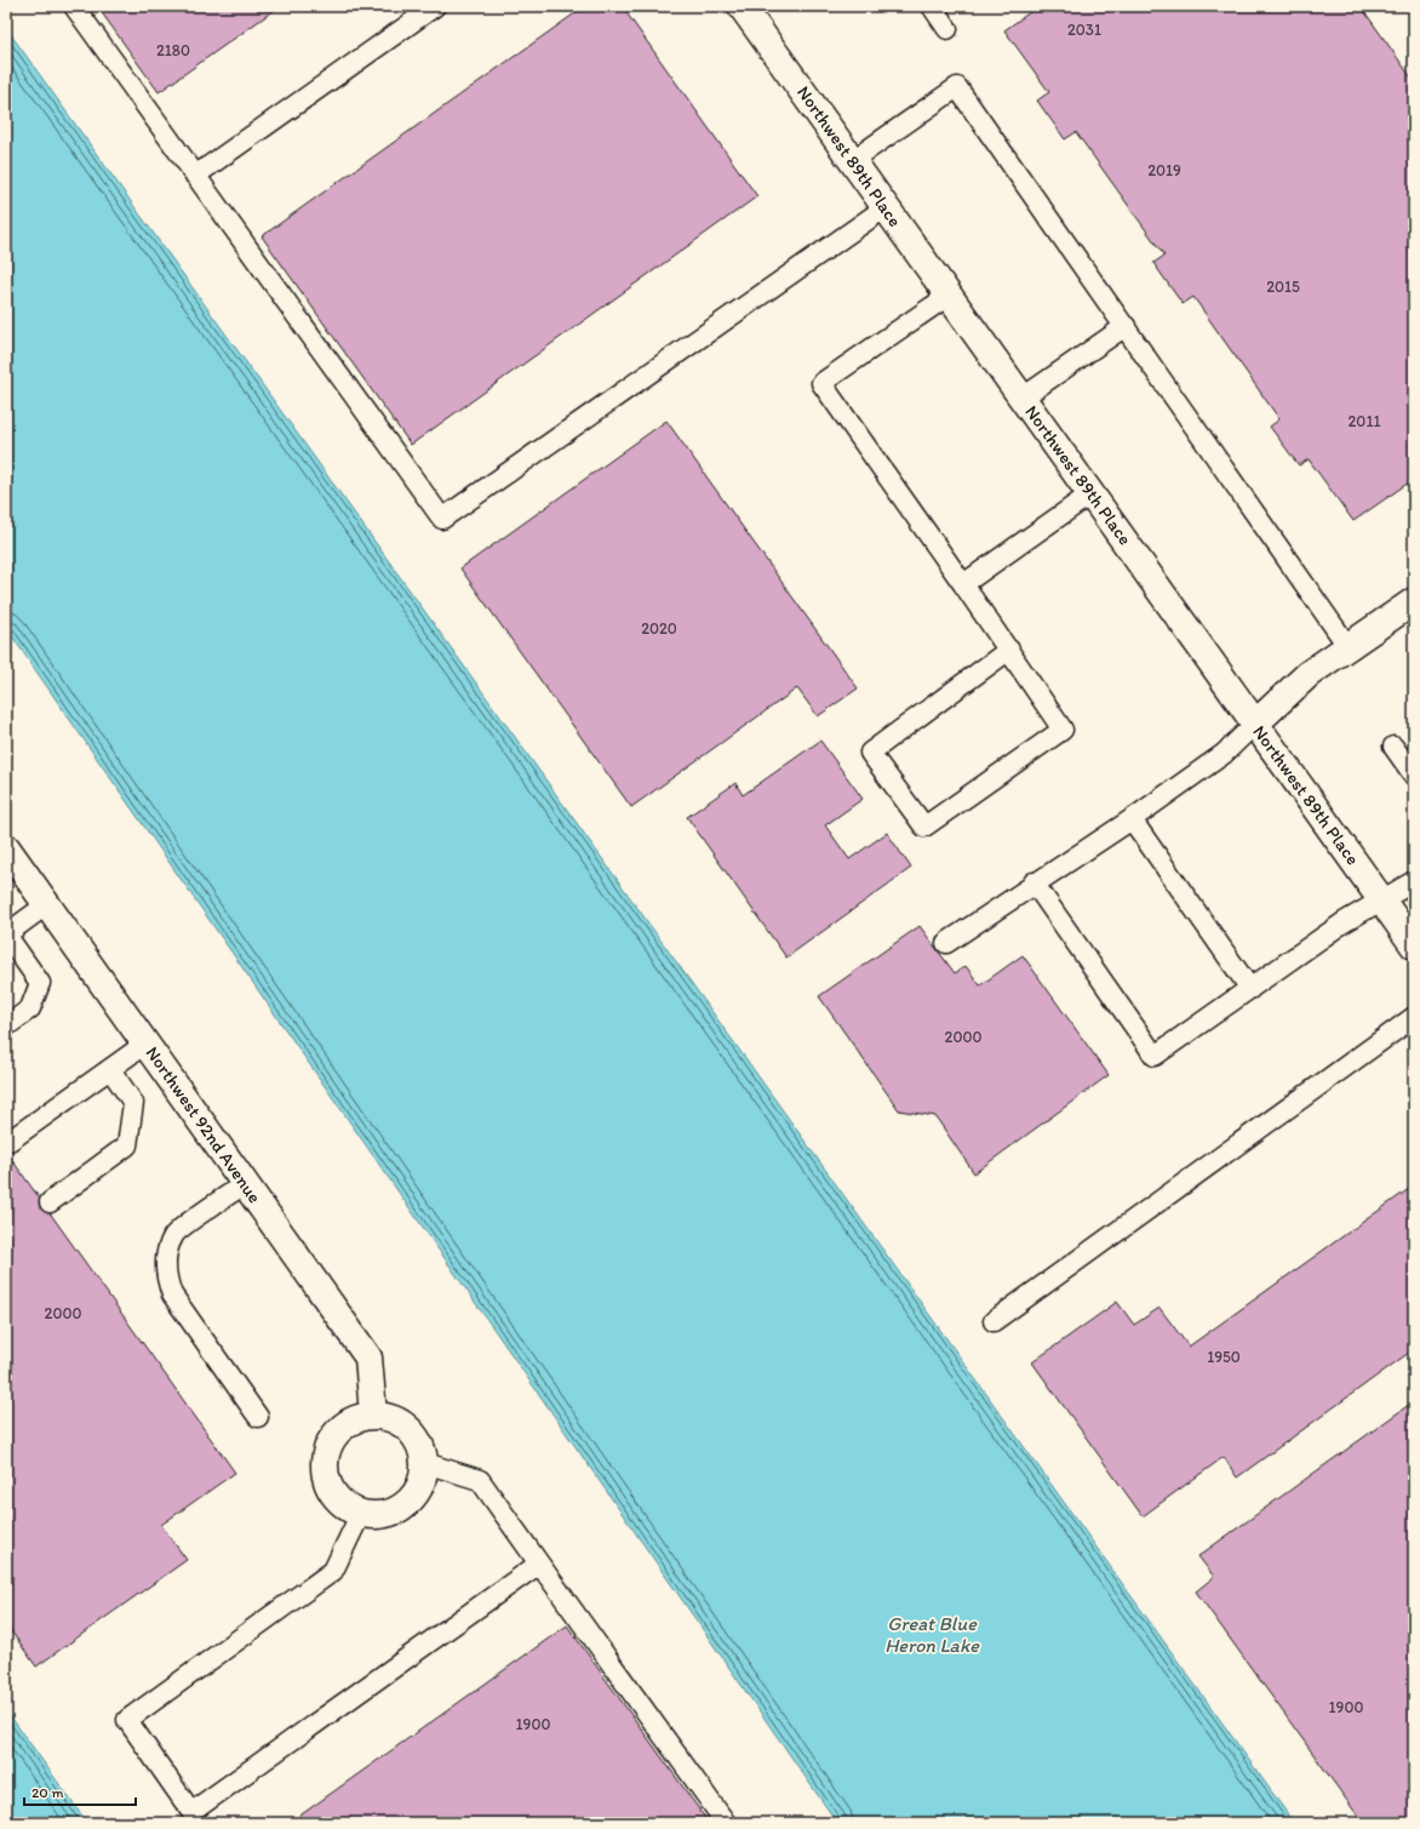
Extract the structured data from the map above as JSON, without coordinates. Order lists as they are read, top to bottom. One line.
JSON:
{"streets":{"street":["Northwest 89th Place","Northwest 92nd Avenue"]},"water":["Great Blue Heron Lake"],"house_numbers":["2031","2180","2019","2015","2011","2020","2000","2000","1950","1900","1900"],"scale_bar":"20 m"}
